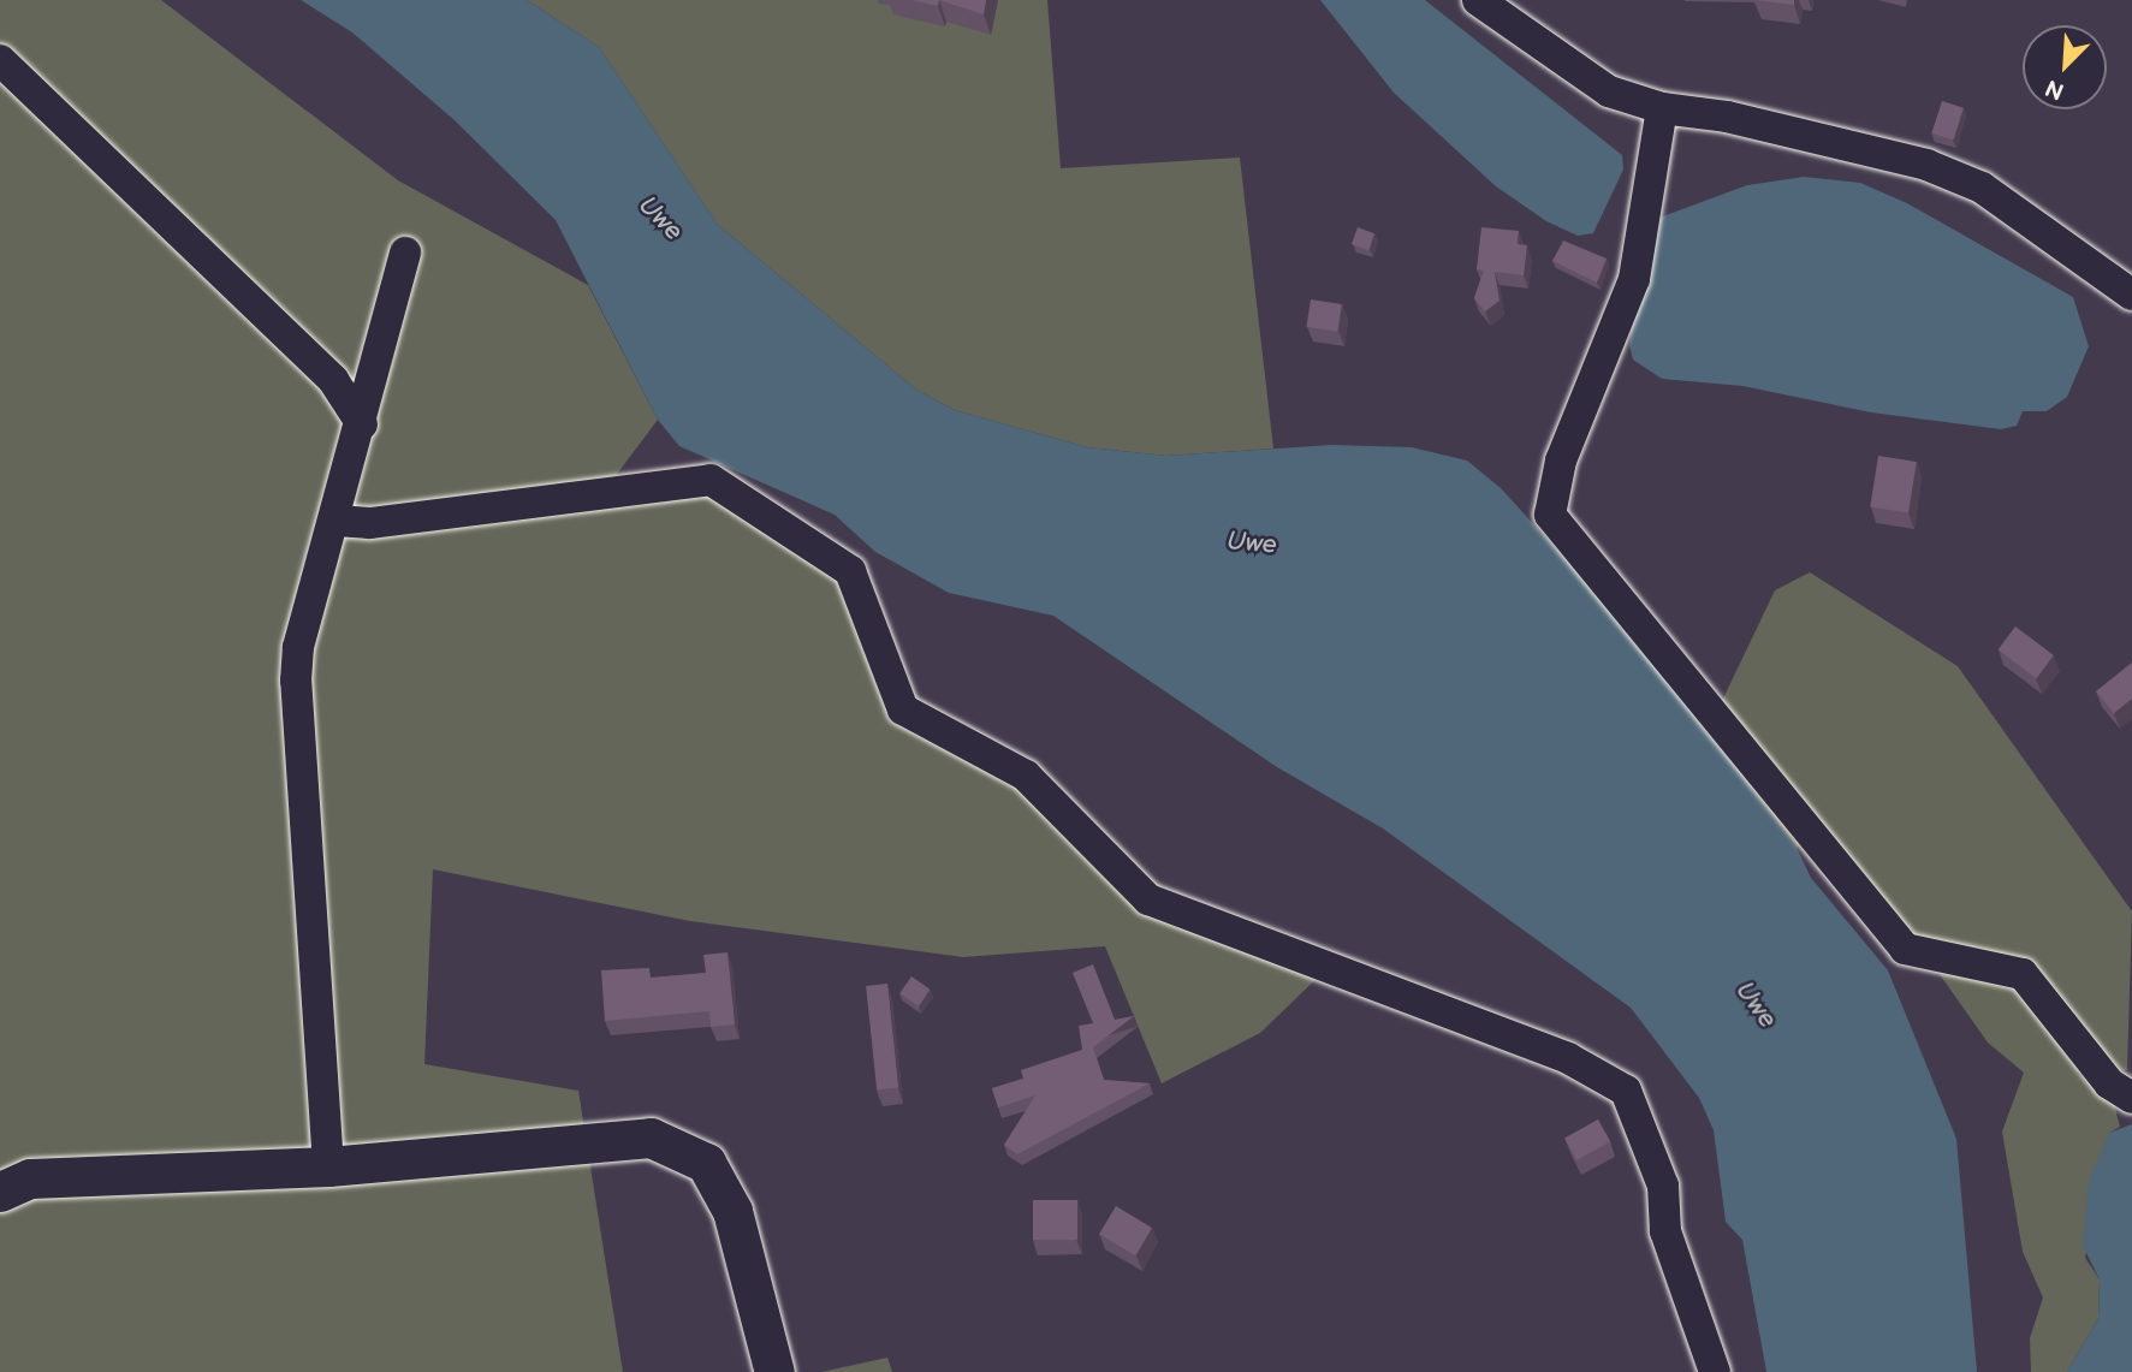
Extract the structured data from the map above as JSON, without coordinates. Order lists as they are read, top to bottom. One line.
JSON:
{"water":["Uwe"],"north":"bottom left"}
